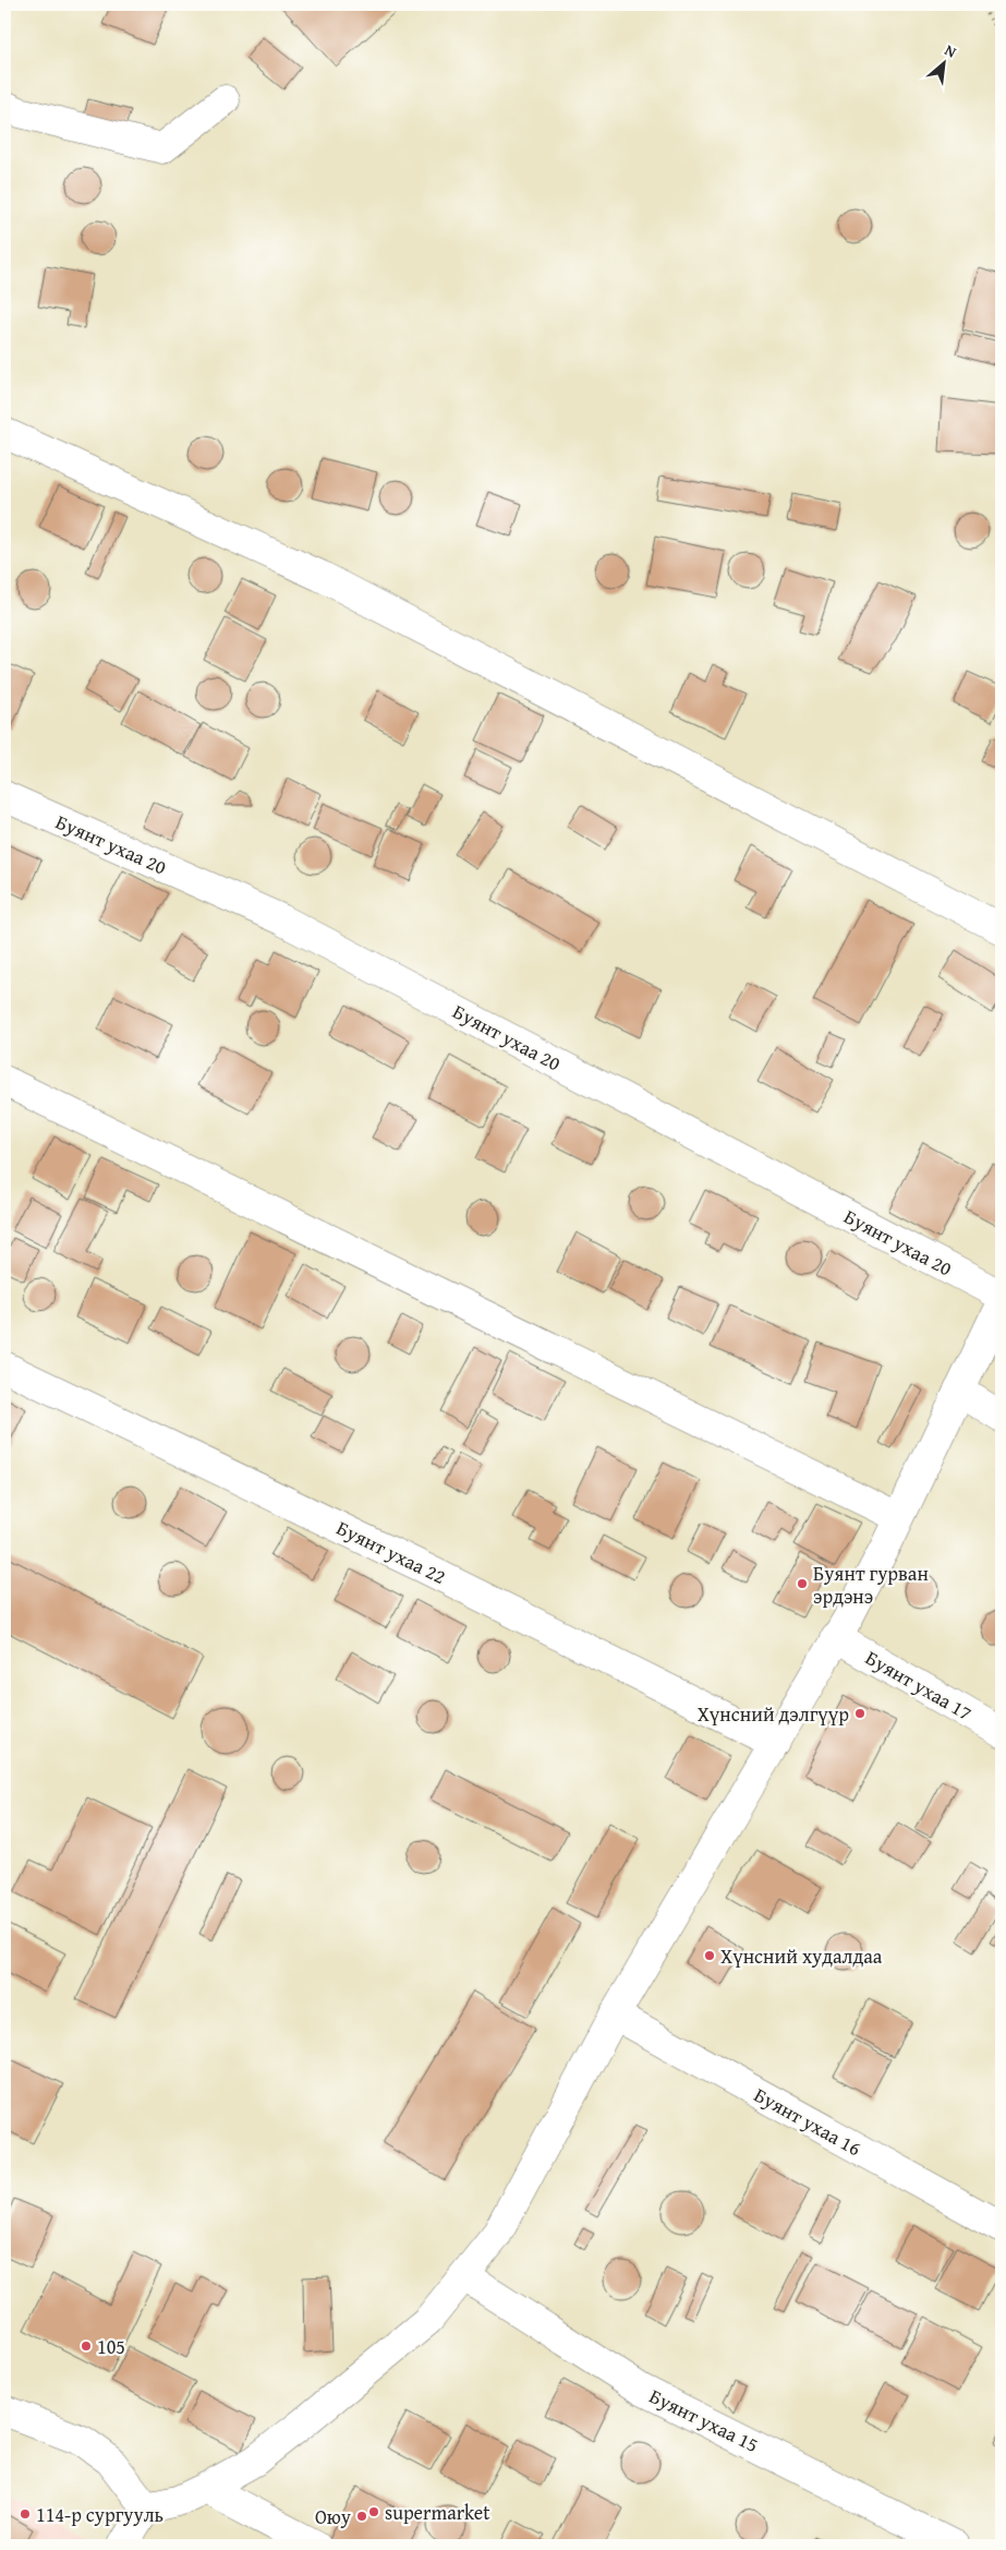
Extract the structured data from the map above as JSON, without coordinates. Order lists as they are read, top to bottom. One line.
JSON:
{"streets":{"street":["Буянт ухаа 20","Буянт ухаа 22","Буянт ухаа 17","Буянт ухаа 16","Буянт ухаа 15"]},"places":["Буянт гурван эрдэнэ","Хүнсний дэлгүүр","Хүнсний худалдаа","105","supermarket","114-р сургууль","Оюу"],"north":"top right"}
